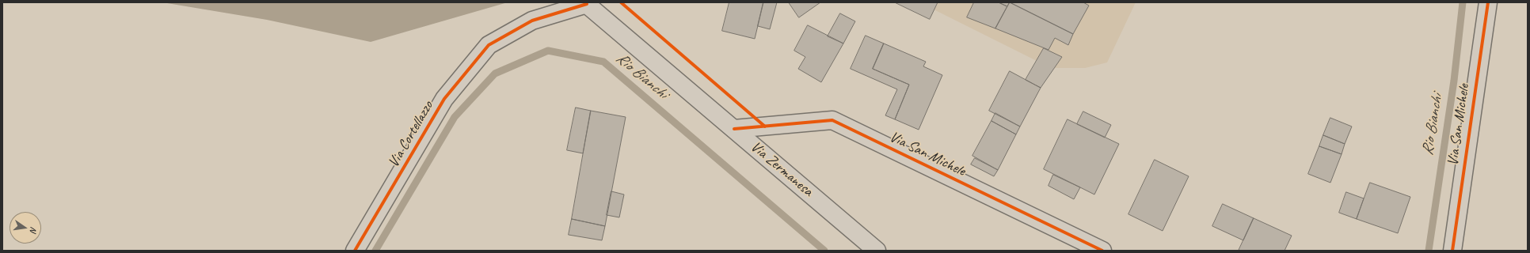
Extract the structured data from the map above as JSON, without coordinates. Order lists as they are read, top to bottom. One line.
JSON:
{"streets":{"street":["Via San Michele","Via Cortellazzo","Via Zermanesa"]},"crossings":[["Via San Michele","Via Zermanesa"],["Via Cortellazzo","Via Zermanesa"]],"water":["Rio Bianchi"],"north":"right"}
